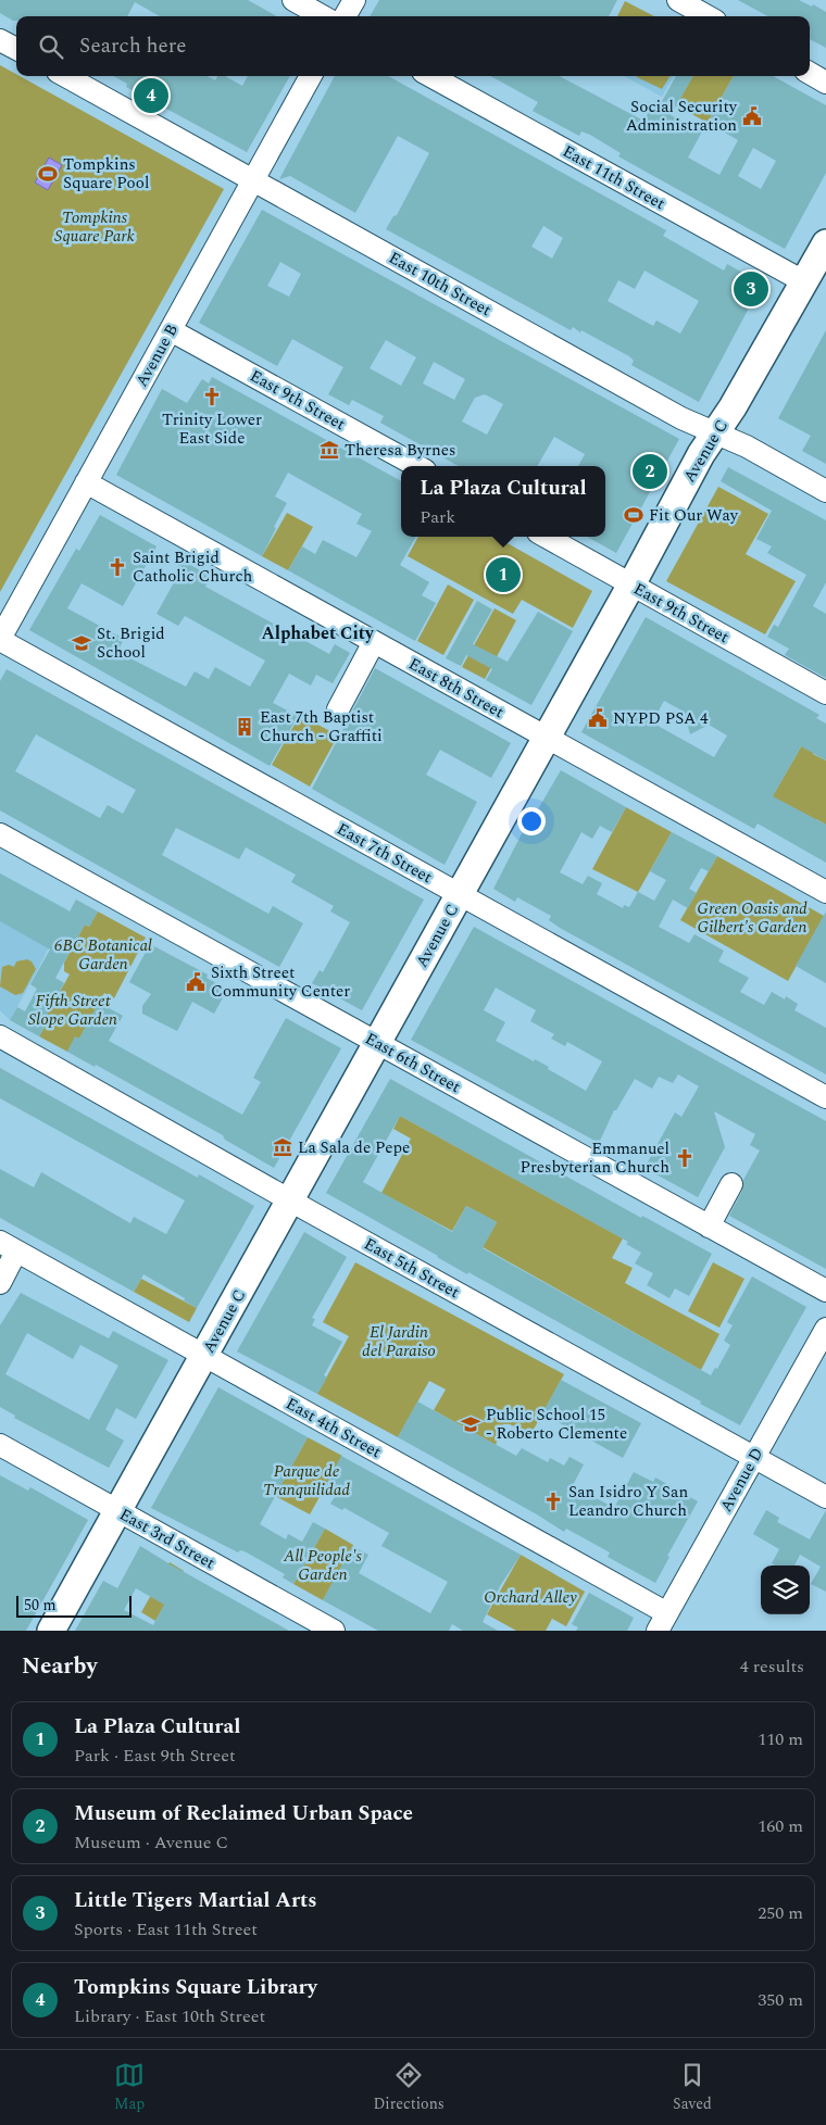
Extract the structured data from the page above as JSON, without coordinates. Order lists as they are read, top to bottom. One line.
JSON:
{"streets":{"main road":["Avenue C"],"street":["East 11th Street","East 10th Street","Avenue B","East 9th Street","East 8th Street","East 7th Street","East 6th Street","East 5th Street","East 4th Street","Avenue D","East 3rd Street"]},"crossings":[["East 11th Street","Avenue C"],["East 10th Street","Avenue B"],["East 10th Street","Avenue C"],["Avenue B","East 9th Street"],["Avenue B","East 8th Street"],["Avenue B","East 7th Street"],["East 9th Street","Avenue C"],["Avenue C","East 8th Street"],["Avenue C","East 7th Street"],["Avenue C","East 6th Street"],["Avenue C","East 5th Street"],["Avenue C","East 4th Street"],["Avenue C","East 3rd Street"],["East 5th Street","Avenue D"],["East 4th Street","Avenue D"]],"districts":["Alphabet City"],"parks":["Tompkins Square Park","Green Oasis and Gilbert's Garden","6BC Botanical Garden","Fifth Street Slope Garden","El Jardin del Paraiso","Parque de Tranquilidad","All People's Garden","Orchard Alley"],"places":{"public building":["Social Security Administration","NYPD PSA 4","Sixth Street Community Center"],"sports":["Tompkins Square Pool","Fit Our Way"],"church":["Trinity Lower East Side","Saint Brigid Catholic Church","Emmanuel Presbyterian Church","San Isidro Y San Leandro Church"],"museum":["Theresa Byrnes","La Sala de Pepe"],"school or university":["St. Brigid School","Public School 15 - Roberto Clemente"],"building":["East 7th Baptist Church - Graffiti"]},"scale_bar":"50 m","page":{"search":"Search here","pins":["4","3","2","1"],"popup":["La Plaza Cultural","Park"],"scale":"50 m","heading":["Nearby","4 results"],"list":[{"mark":"1","name":"La Plaza Cultural","note":"Park · East 9th Street","value":"110 m"},{"mark":"2","name":"Museum of Reclaimed Urban Space","note":"Museum · Avenue C","value":"160 m"},{"mark":"3","name":"Little Tigers Martial Arts","note":"Sports · East 11th Street","value":"250 m"},{"mark":"4","name":"Tompkins Square Library","note":"Library · East 10th Street","value":"350 m"}],"nav":["Map","Directions","Saved"]}}
